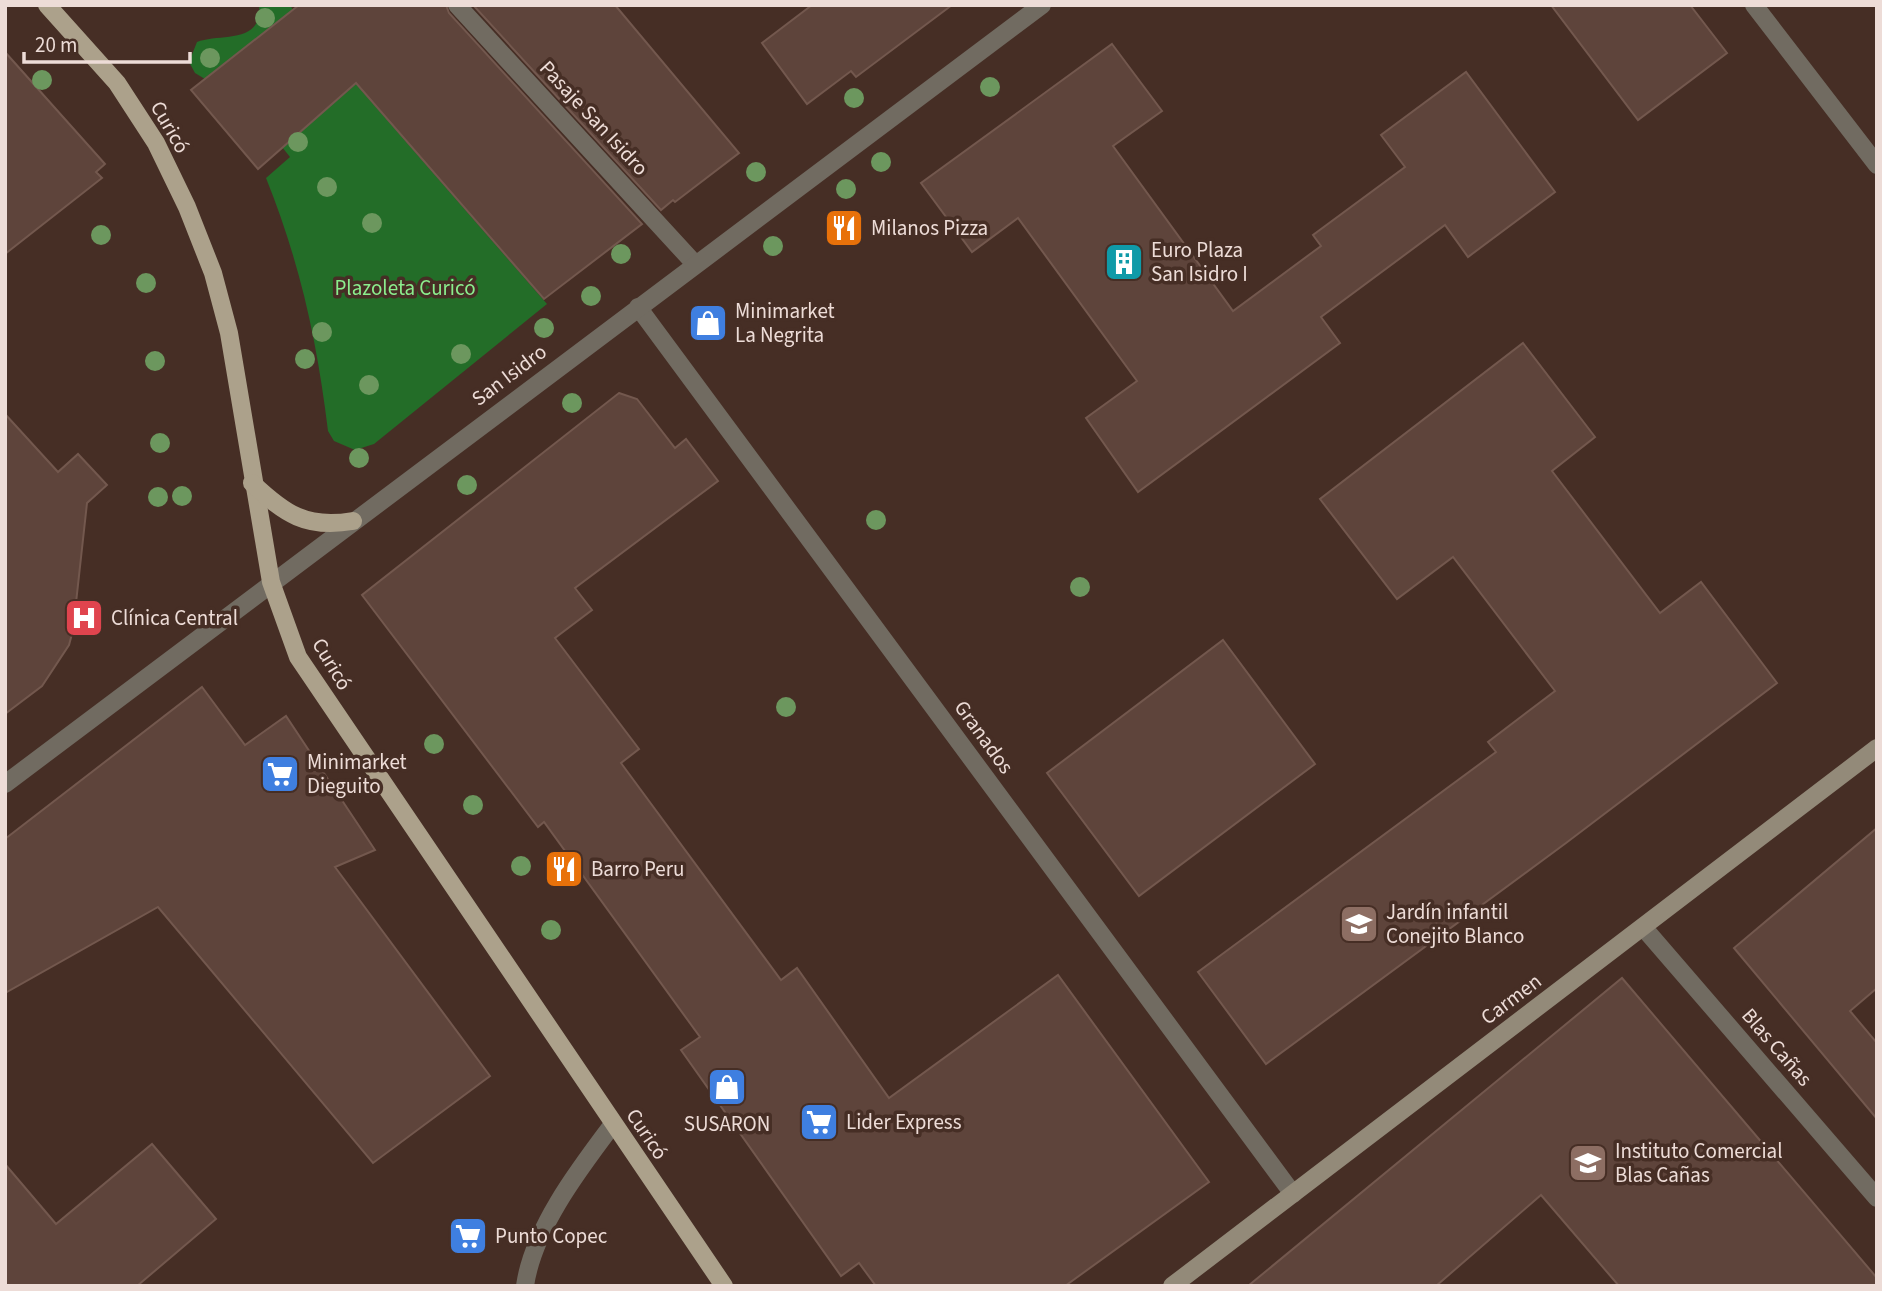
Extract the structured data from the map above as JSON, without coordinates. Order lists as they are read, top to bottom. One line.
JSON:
{"streets":{"main road":["Curicó","Carmen"],"street":["Pasaje San Isidro","San Isidro","Granados","Blas Cañas"]},"crossings":[["Pasaje San Isidro","San Isidro"],["Curicó","San Isidro"],["San Isidro","Granados"],["Granados","Carmen"],["Carmen","Blas Cañas"]],"parks":["Plazoleta Curicó"],"places":{"restaurant":["Milanos Pizza","Barro Peru"],"building":["Euro Plaza San Isidro I"],"shop":["Minimarket La Negrita","SUSARON"],"hospital":["Clínica Central"],"supermarket":["Minimarket Dieguito","Lider Express","Punto Copec"],"school or university":["Jardín infantil Conejito Blanco","Instituto Comercial Blas Cañas"]},"scale_bar":"20 m"}
